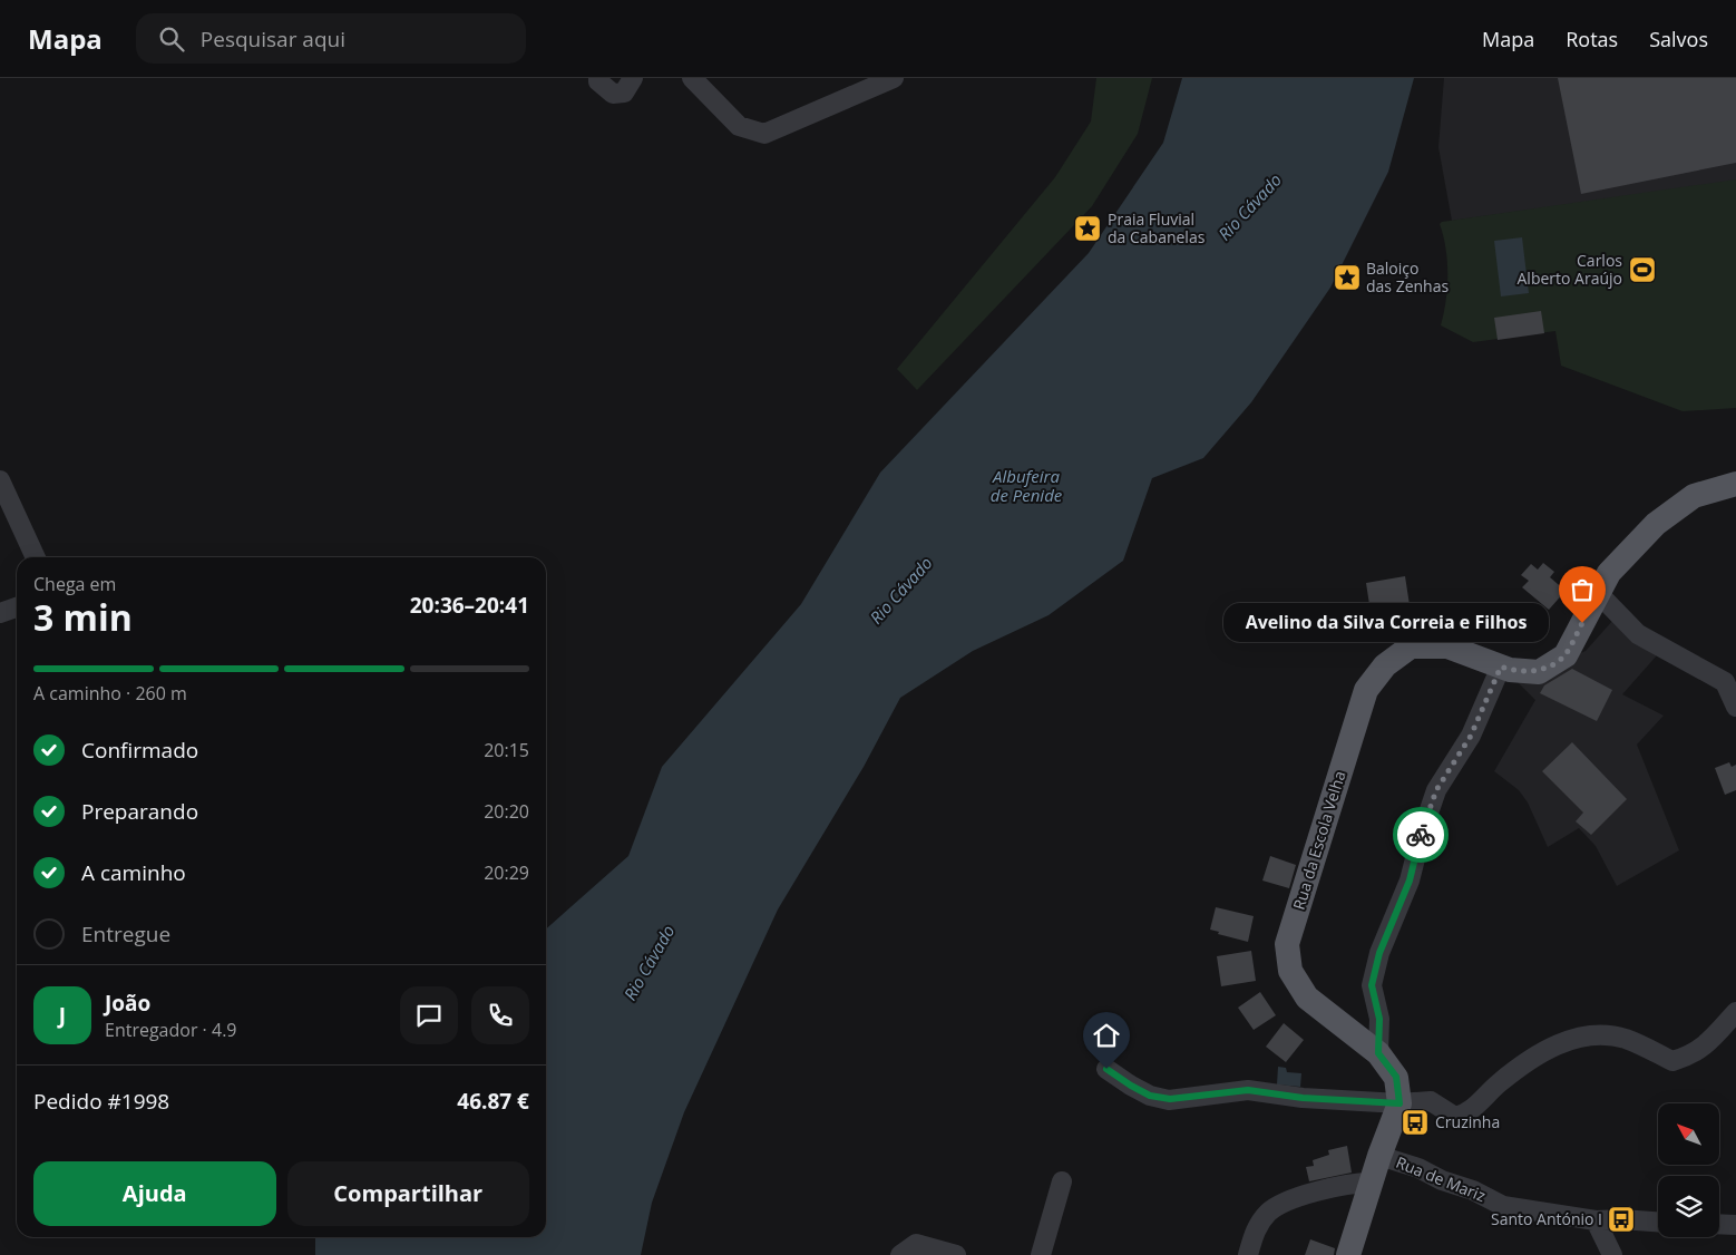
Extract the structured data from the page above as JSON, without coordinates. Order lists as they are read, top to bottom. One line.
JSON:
{"streets":{"main road":["Rua da Escola Velha"],"street":["Rua de Mariz"]},"water":["Rio Cávado","Albufeira de Penide"],"places":{"place":["Praia Fluvial da Cabanelas","Baloiço das Zenhas"],"sports":["Carlos Alberto Araújo"],"other":["Avelino da Silva Correia e Filhos"],"bus stop":["Cruzinha","Santo António I"]},"north":"top left","page":{"header":"Mapa","search":"Pesquisar aqui","nav":["Mapa","Rotas","Salvos"],"heading":["3 min","Chega em","20:36–20:41"],"panel":["João","Entregador · 4.9","Pedido #1998","46.87 €"],"bubble":"Avelino da Silva Correia e Filhos","bar":"A caminho · 260 m","list":[["Confirmado","20:15"],["Preparando","20:20"],["A caminho","20:29"],"Entregue"],"round":"J","buttons":["Ajuda","Compartilhar"]}}
